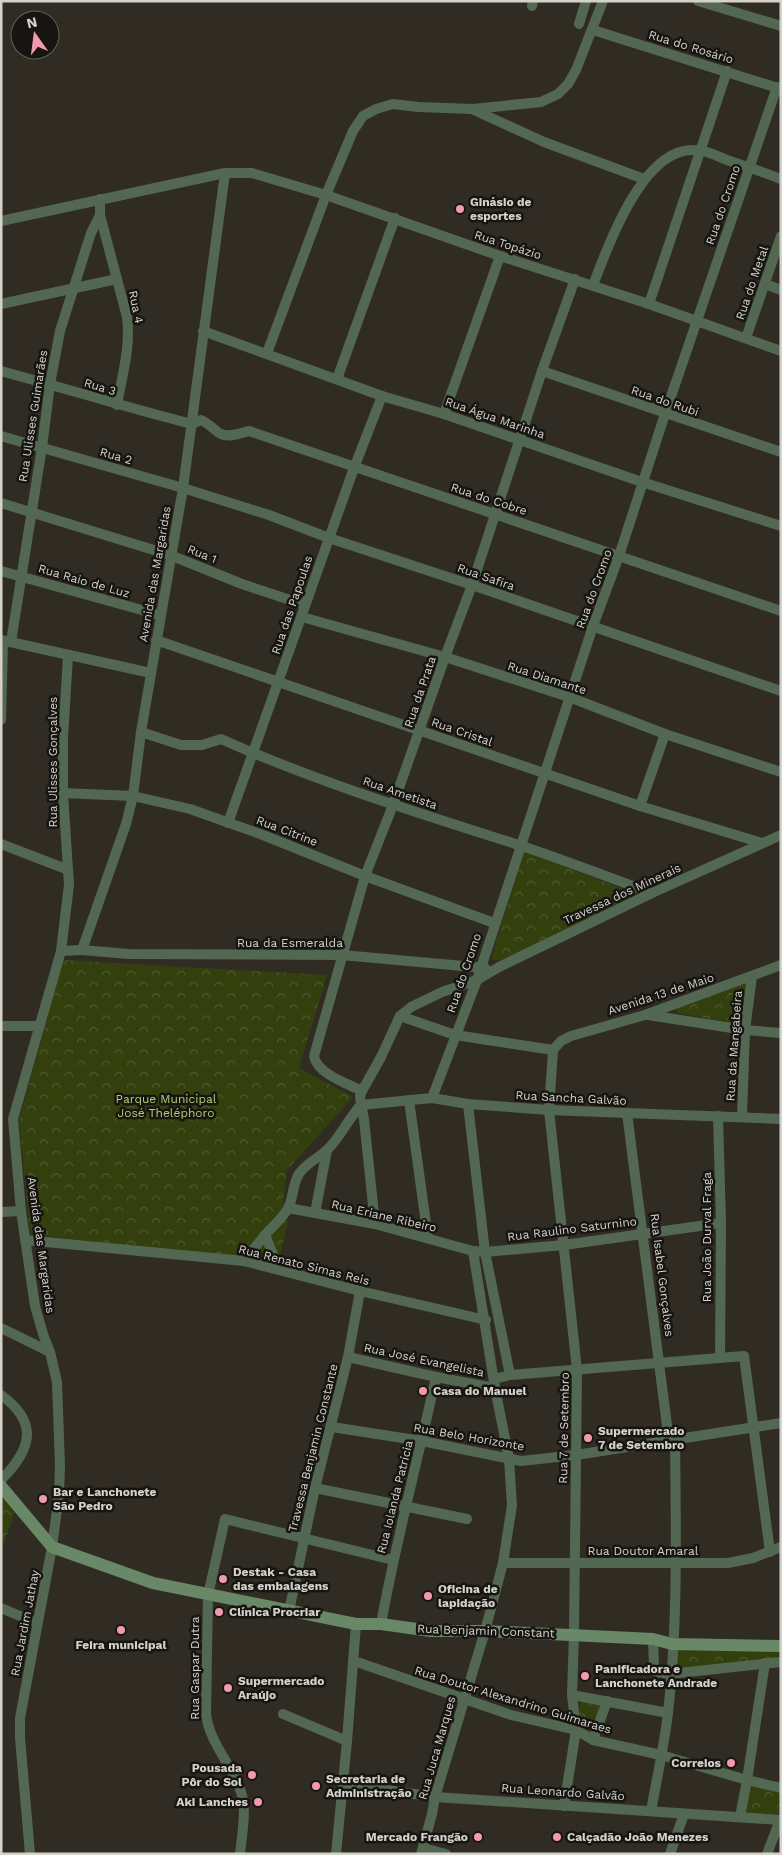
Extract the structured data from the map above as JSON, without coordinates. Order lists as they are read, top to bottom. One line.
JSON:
{"streets":{"street":["Rua do Rosário","Rua do Cromo","Rua Topázio","Rua do Metal","Rua 4","Rua 3","Rua do Rubi","Rua Ulisses Guimarães","Rua Água Marinha","Rua 2","Rua do Cobre","Rua 1","Avenida das Margaridas","Rua Safira","Rua Raio de Luz","Rua das Papoulas","Rua Diamante","Rua da Prata","Rua Cristal","Rua Ulisses Gonçalves","Rua Ametista","Rua Citrine","Travessa dos Minerais","Rua da Esmeralda","Avenida 13 de Maio","Rua da Mangabeira","Rua Sancha Galvão","Rua Eriane Ribeiro","Rua Raulino Saturnino","Rua João Durval Fraga","Rua Renato Simas Reis","Rua Isabel Gonçalves","Rua José Evangelista","Rua 7 de Setembro","Rua Belo Horizonte","Travessa Benjamin Constante","Rua Iolanda Patrícia","Rua Doutor Amaral","Rua Jardim Jathay","Rua Benjamin Constant","Rua Gaspar Dutra","Rua Doutor Alexandrino Guimaraes","Rua Juca Marques","Rua Leonardo Galvão"]},"crossings":[["Rua do Rosário","Rua do Cromo"],["Rua do Cromo","Rua Topázio"],["Rua do Cromo","Rua do Rubi"],["Rua do Cromo","Rua Água Marinha"],["Rua do Cromo","Rua do Cobre"],["Rua do Cromo","Rua Safira"],["Rua do Cromo","Rua Diamante"],["Rua do Cromo","Rua Cristal"],["Rua do Cromo","Rua Ametista"],["Rua do Cromo","Rua Citrine"],["Rua do Cromo","Travessa dos Minerais"],["Rua do Cromo","Rua da Esmeralda"],["Rua do Cromo","Rua Sancha Galvão"],["Rua Topázio","Rua do Metal"],["Rua Topázio","Rua Ulisses Guimarães"],["Rua Topázio","Avenida das Margaridas"],["Rua Topázio","Rua da Prata"],["Rua 4","Rua 3"],["Rua 4","Rua Ulisses Guimarães"],["Rua 3","Rua Ulisses Guimarães"],["Rua 3","Rua do Cobre"],["Rua 3","Avenida das Margaridas"],["Rua do Rubi","Rua da Prata"],["Rua Ulisses Guimarães","Rua 2"],["Rua Ulisses Guimarães","Rua 1"],["Rua Ulisses Guimarães","Rua Raio de Luz"],["Rua Água Marinha","Avenida das Margaridas"],["Rua Água Marinha","Rua das Papoulas"],["Rua Água Marinha","Rua da Prata"],["Rua 2","Avenida das Margaridas"],["Rua 2","Rua Safira"],["Rua do Cobre","Avenida das Margaridas"],["Rua do Cobre","Rua das Papoulas"],["Rua do Cobre","Rua da Prata"],["Rua 1","Avenida das Margaridas"],["Rua 1","Rua das Papoulas"],["Avenida das Margaridas","Rua Safira"],["Avenida das Margaridas","Rua Raio de Luz"],["Avenida das Margaridas","Rua Cristal"],["Avenida das Margaridas","Rua Ulisses Gonçalves"],["Avenida das Margaridas","Rua Ametista"],["Avenida das Margaridas","Rua Citrine"],["Avenida das Margaridas","Rua da Esmeralda"],["Avenida das Margaridas","Rua Renato Simas Reis"],["Avenida das Margaridas","Rua Jardim Jathay"],["Avenida das Margaridas","Rua Benjamin Constant"],["Rua Safira","Rua das Papoulas"],["Rua Safira","Rua da Prata"],["Rua das Papoulas","Rua Diamante"],["Rua das Papoulas","Rua Cristal"],["Rua das Papoulas","Rua Ametista"],["Rua das Papoulas","Rua Citrine"],["Rua Diamante","Rua da Prata"],["Rua da Prata","Rua Cristal"],["Rua da Prata","Rua Ametista"],["Rua da Prata","Rua Citrine"],["Rua da Prata","Rua da Esmeralda"],["Rua Cristal","Travessa dos Minerais"],["Rua Ulisses Gonçalves","Rua Citrine"],["Rua Ametista","Travessa dos Minerais"],["Travessa dos Minerais","Rua da Esmeralda"],["Avenida 13 de Maio","Rua da Mangabeira"],["Avenida 13 de Maio","Rua 7 de Setembro"],["Rua da Mangabeira","Rua Sancha Galvão"],["Rua Sancha Galvão","Rua João Durval Fraga"],["Rua Sancha Galvão","Rua Isabel Gonçalves"],["Rua Sancha Galvão","Rua 7 de Setembro"],["Rua Eriane Ribeiro","Rua Raulino Saturnino"],["Rua Eriane Ribeiro","Rua Juca Marques"],["Rua Raulino Saturnino","Rua João Durval Fraga"],["Rua Raulino Saturnino","Rua Isabel Gonçalves"],["Rua Raulino Saturnino","Rua 7 de Setembro"],["Rua João Durval Fraga","Rua José Evangelista"],["Rua Renato Simas Reis","Travessa Benjamin Constante"],["Rua Renato Simas Reis","Rua Juca Marques"],["Rua Isabel Gonçalves","Rua José Evangelista"],["Rua Isabel Gonçalves","Rua Belo Horizonte"],["Rua Isabel Gonçalves","Rua Doutor Amaral"],["Rua Isabel Gonçalves","Rua Benjamin Constant"],["Rua Isabel Gonçalves","Rua Doutor Alexandrino Guimaraes"],["Rua Isabel Gonçalves","Rua Leonardo Galvão"],["Rua José Evangelista","Rua 7 de Setembro"],["Rua José Evangelista","Rua Belo Horizonte"],["Rua José Evangelista","Travessa Benjamin Constante"],["Rua José Evangelista","Rua Iolanda Patrícia"],["Rua José Evangelista","Rua Juca Marques"],["Rua 7 de Setembro","Rua Belo Horizonte"],["Rua 7 de Setembro","Rua Doutor Amaral"],["Rua 7 de Setembro","Rua Benjamin Constant"],["Rua 7 de Setembro","Rua Doutor Alexandrino Guimaraes"],["Rua 7 de Setembro","Rua Leonardo Galvão"],["Rua Belo Horizonte","Travessa Benjamin Constante"],["Rua Belo Horizonte","Rua Iolanda Patrícia"],["Rua Belo Horizonte","Rua Juca Marques"],["Travessa Benjamin Constante","Rua Benjamin Constant"],["Travessa Benjamin Constante","Rua Gaspar Dutra"],["Rua Iolanda Patrícia","Rua Benjamin Constant"],["Rua Doutor Amaral","Rua Juca Marques"],["Rua Jardim Jathay","Rua Benjamin Constant"],["Rua Benjamin Constant","Rua Gaspar Dutra"],["Rua Benjamin Constant","Rua Juca Marques"],["Rua Doutor Alexandrino Guimaraes","Rua Juca Marques"],["Rua Juca Marques","Rua Leonardo Galvão"]],"parks":["Parque Municipal José Theléphoro"],"places":["Ginásio de esportes","Casa do Manuel","Supermercado 7 de Setembro","Bar e Lanchonete São Pedro","Destak - Casa das embalagens","Oficina de lapidação","Clínica Procriar","Feira municipal","Panificadora e Lanchonete Andrade","Supermercado Araújo","Correios","Pousada Pôr do Sol","Secretaria de Administração","Aki Lanches","Mercado Frangão","Calçadão João Menezes"],"north":"top"}
